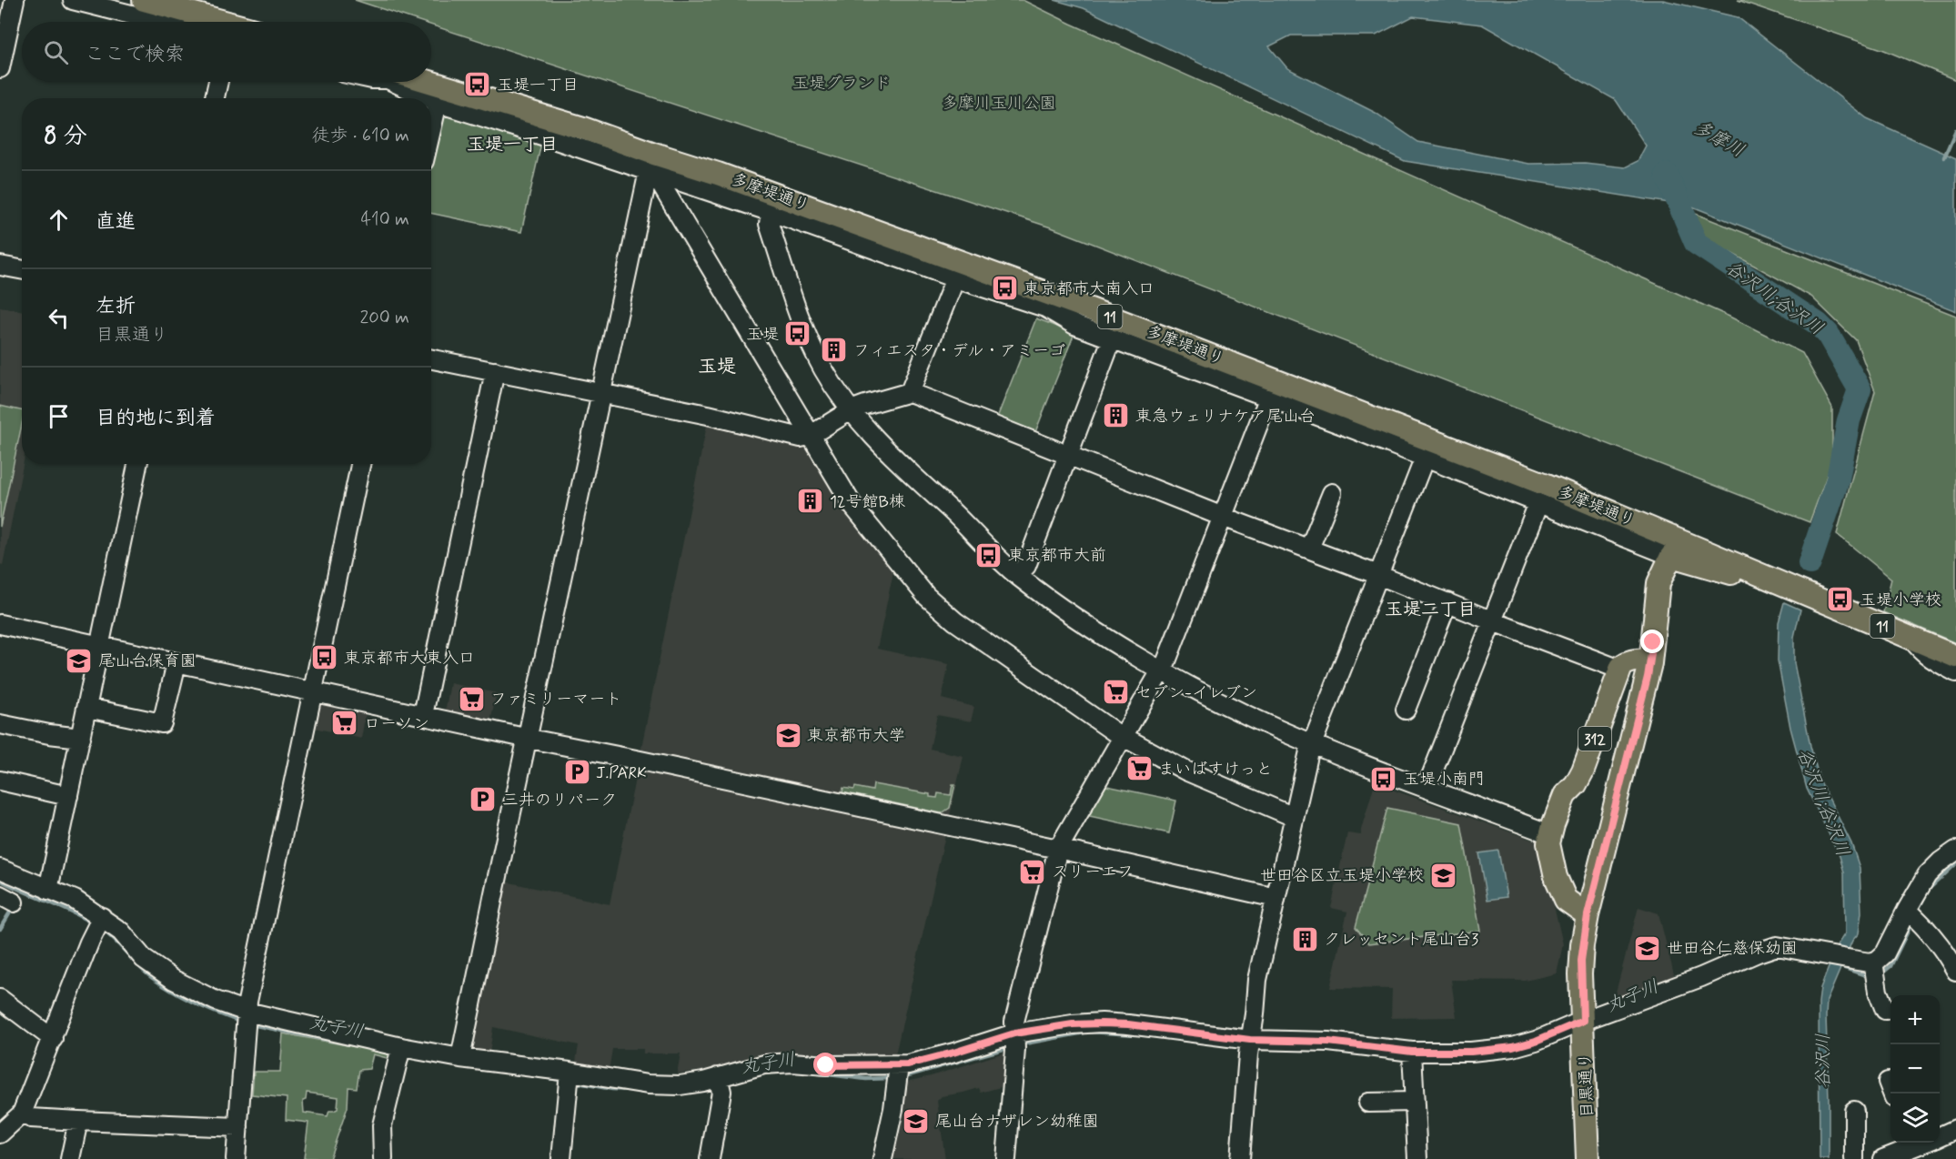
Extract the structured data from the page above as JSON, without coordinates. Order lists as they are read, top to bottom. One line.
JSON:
{"streets":{"main road":["多摩堤通り","11","312","目黒通り"]},"crossings":[["312","目黒通り"]],"districts":["玉堤一丁目","玉堤","玉堤二丁目"],"water":["多摩川","谷沢川;谷沢川","丸子川","谷沢川"],"parks":["玉堤グランド","多摩川玉川公園"],"places":{"bus stop":["玉堤一丁目","東京都市大南入口","玉堤","東京都市大前","玉堤小学校","東京都市大東入口","玉堤小南門"],"building":["フィエスタ・デル・アミーゴ","東急ウェリナケア尾山台","12号館B棟","クレッセント尾山台3"],"school or university":["尾山台保育園","東京都市大学","世田谷区立玉堤小学校","世田谷仁慈保幼園","尾山台ナザレン幼稚園"],"supermarket":["セブン-イレブン","ファミリーマート","ローソン","まいばすけっと","スリーエフ"],"parking":["J.PARK","三井のリパーク"]},"page":{"search":"ここで検索","heading":["8 分","徒歩 · 610 m"],"list":[["直進","410 m"],["左折","目黒通り","200 m"],"目的地に到着"],"map_buttons":["+","−"]}}
